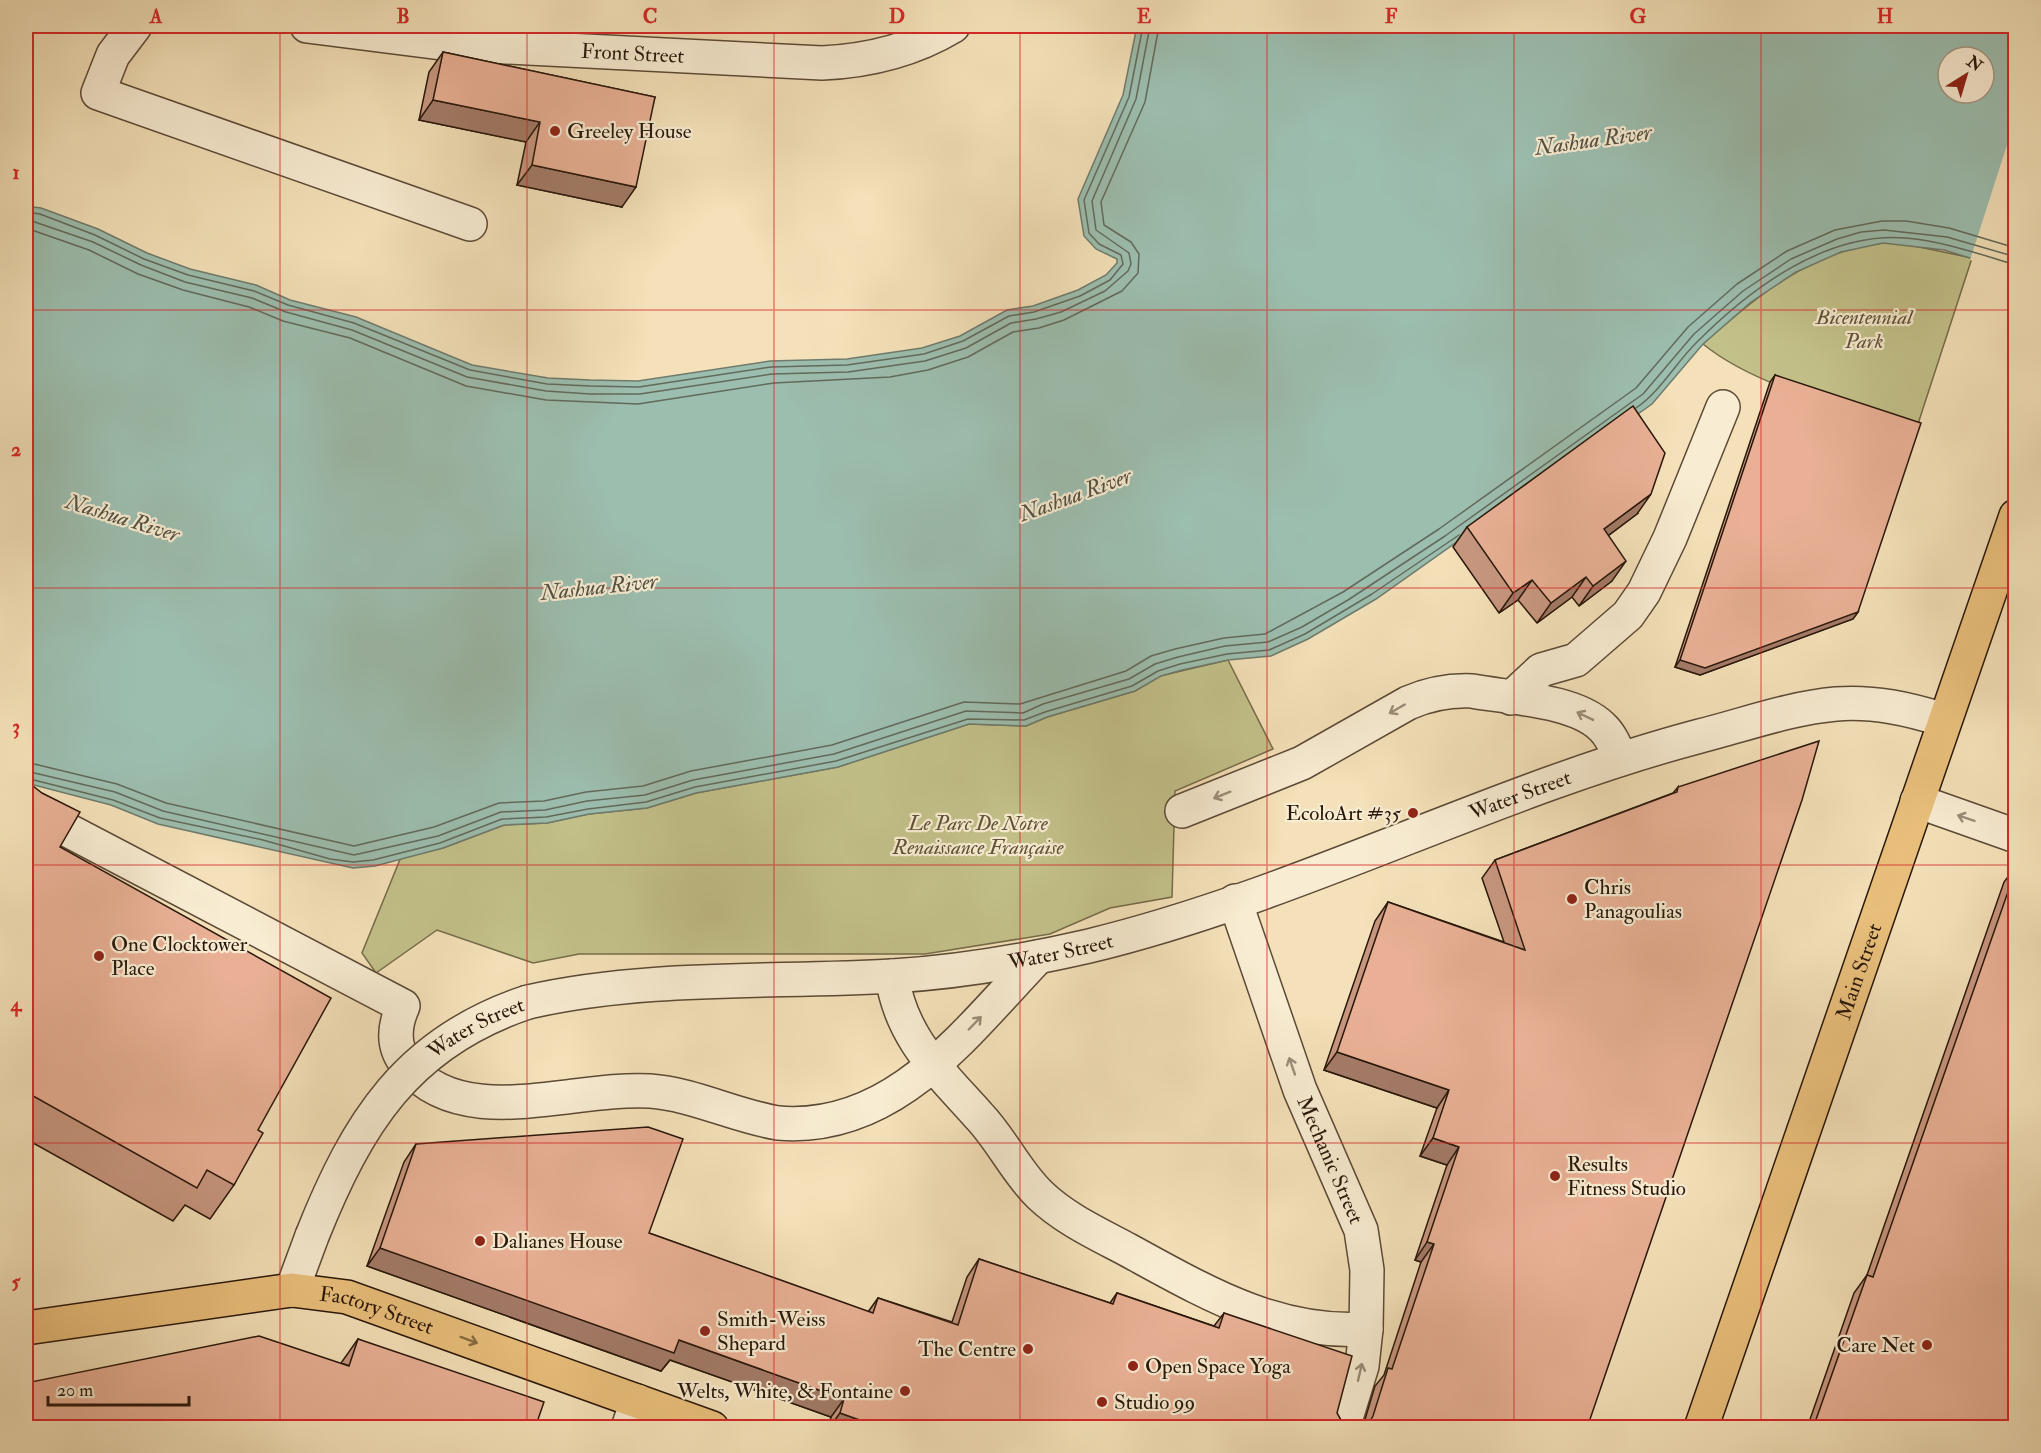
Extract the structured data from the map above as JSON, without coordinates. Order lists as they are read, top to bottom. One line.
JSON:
{"streets":{"main road":["Main Street","Factory Street"],"street":["Front Street","Water Street","Mechanic Street"]},"crossings":[["Water Street","Main Street"],["Water Street","Mechanic Street"],["Water Street","Factory Street"]],"one_way":["Mechanic Street","Factory Street"],"water":["Nashua River"],"parks":["Bicentennial Park","Le Parc De Notre Renaissance Française"],"places":["Greeley House","EcoloArt #35","Chris Panagoulias","One Clocktower Place","Results Fitness Studio","Dalianes House","Smith-Weiss Shepard","Care Net","The Centre","Open Space Yoga","Welts, White, & Fontaine","Studio 99"],"scale_bar":"20 m","north":"top right","grid":{"columns":["A","B","C","D","E","F","G","H"],"rows":["1","2","3","4","5"]}}
